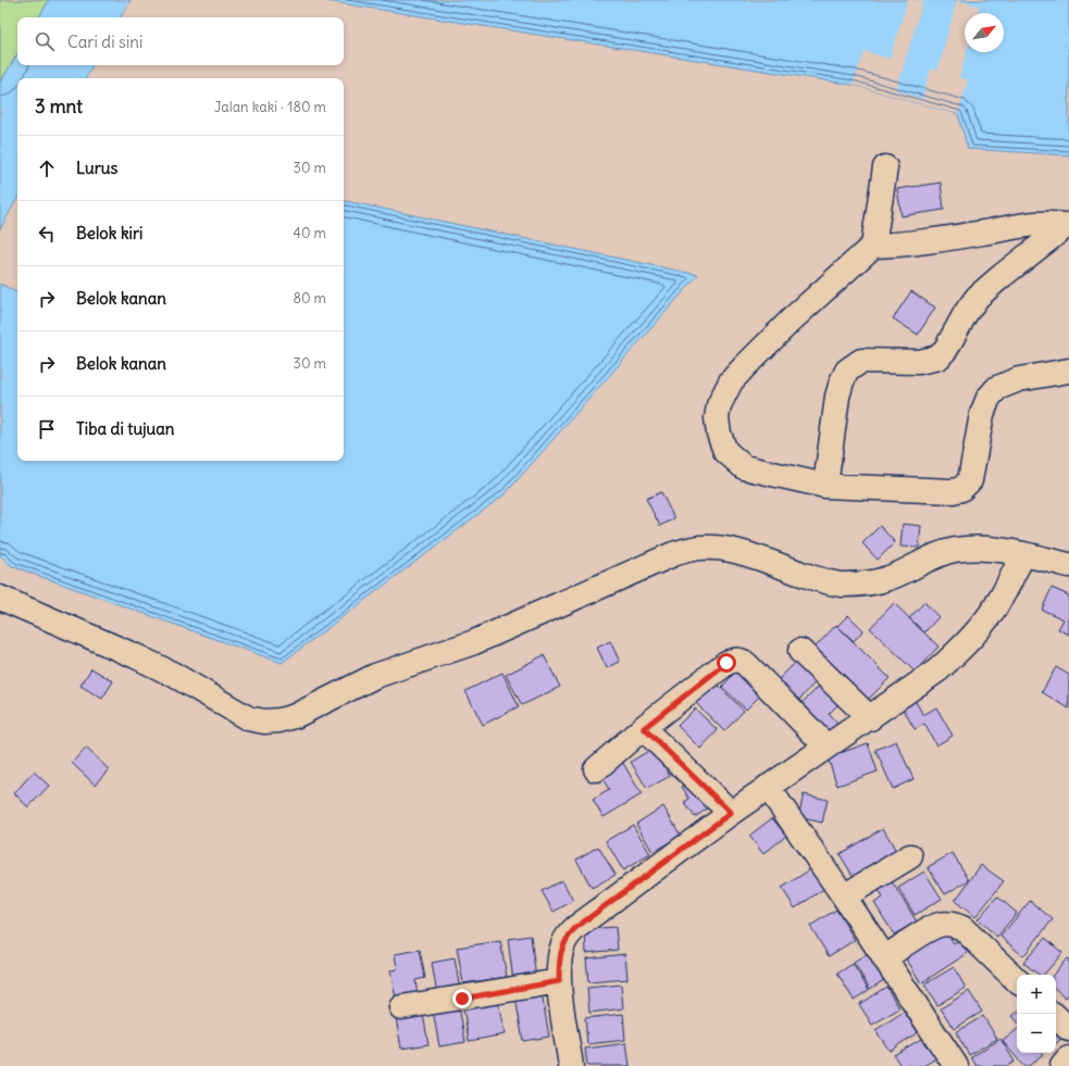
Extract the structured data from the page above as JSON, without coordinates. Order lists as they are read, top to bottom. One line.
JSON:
{"north":"top right","page":{"search":"Cari di sini","heading":["3 mnt","Jalan kaki · 180 m"],"list":[["Lurus","30 m"],["Belok kiri","40 m"],["Belok kanan","80 m"],["Belok kanan","30 m"],"Tiba di tujuan"],"map_buttons":["+","−"]}}
